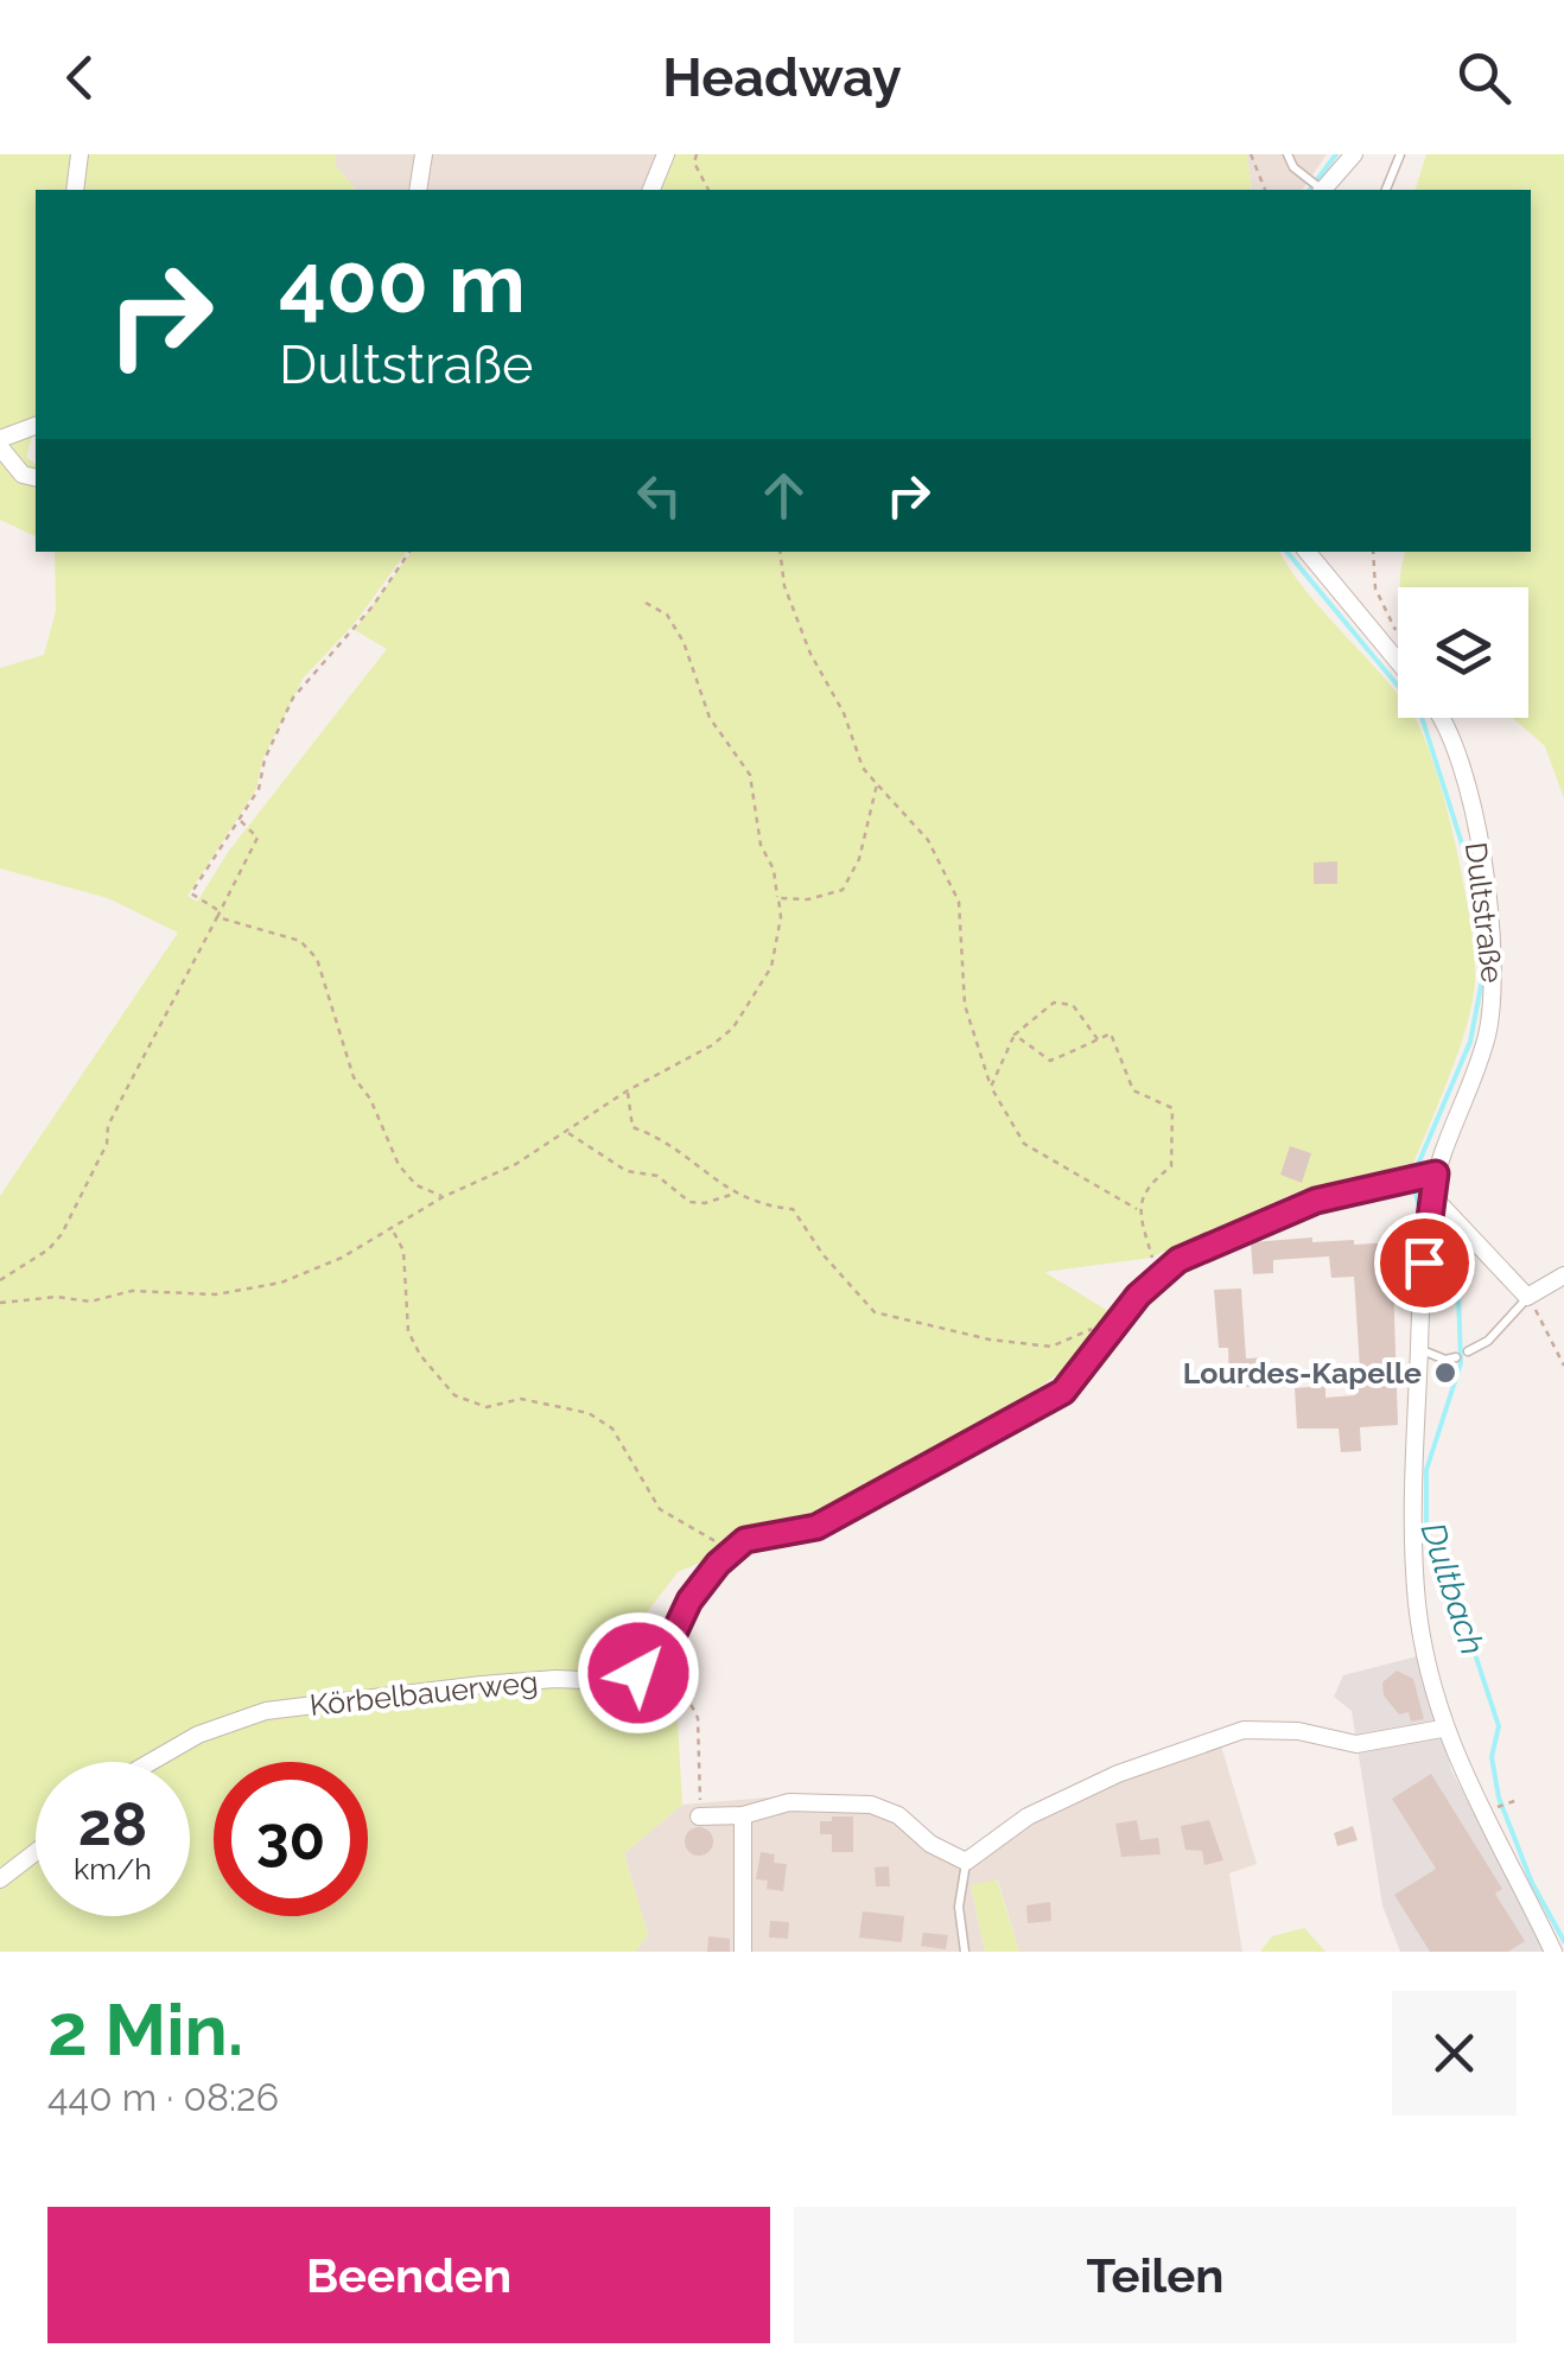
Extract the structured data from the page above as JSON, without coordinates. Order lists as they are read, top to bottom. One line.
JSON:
{"streets":{"street":["Dultstraße","Körbelbauerweg"]},"water":["Dultbach"],"places":["Lourdes-Kapelle"],"page":{"header":"Headway","turn":["400 m","Dultstraße"],"speed":"28 km/h","limit":"30","heading":["2 Min.","440 m · 08:26"],"buttons":["Beenden","Teilen"]}}
